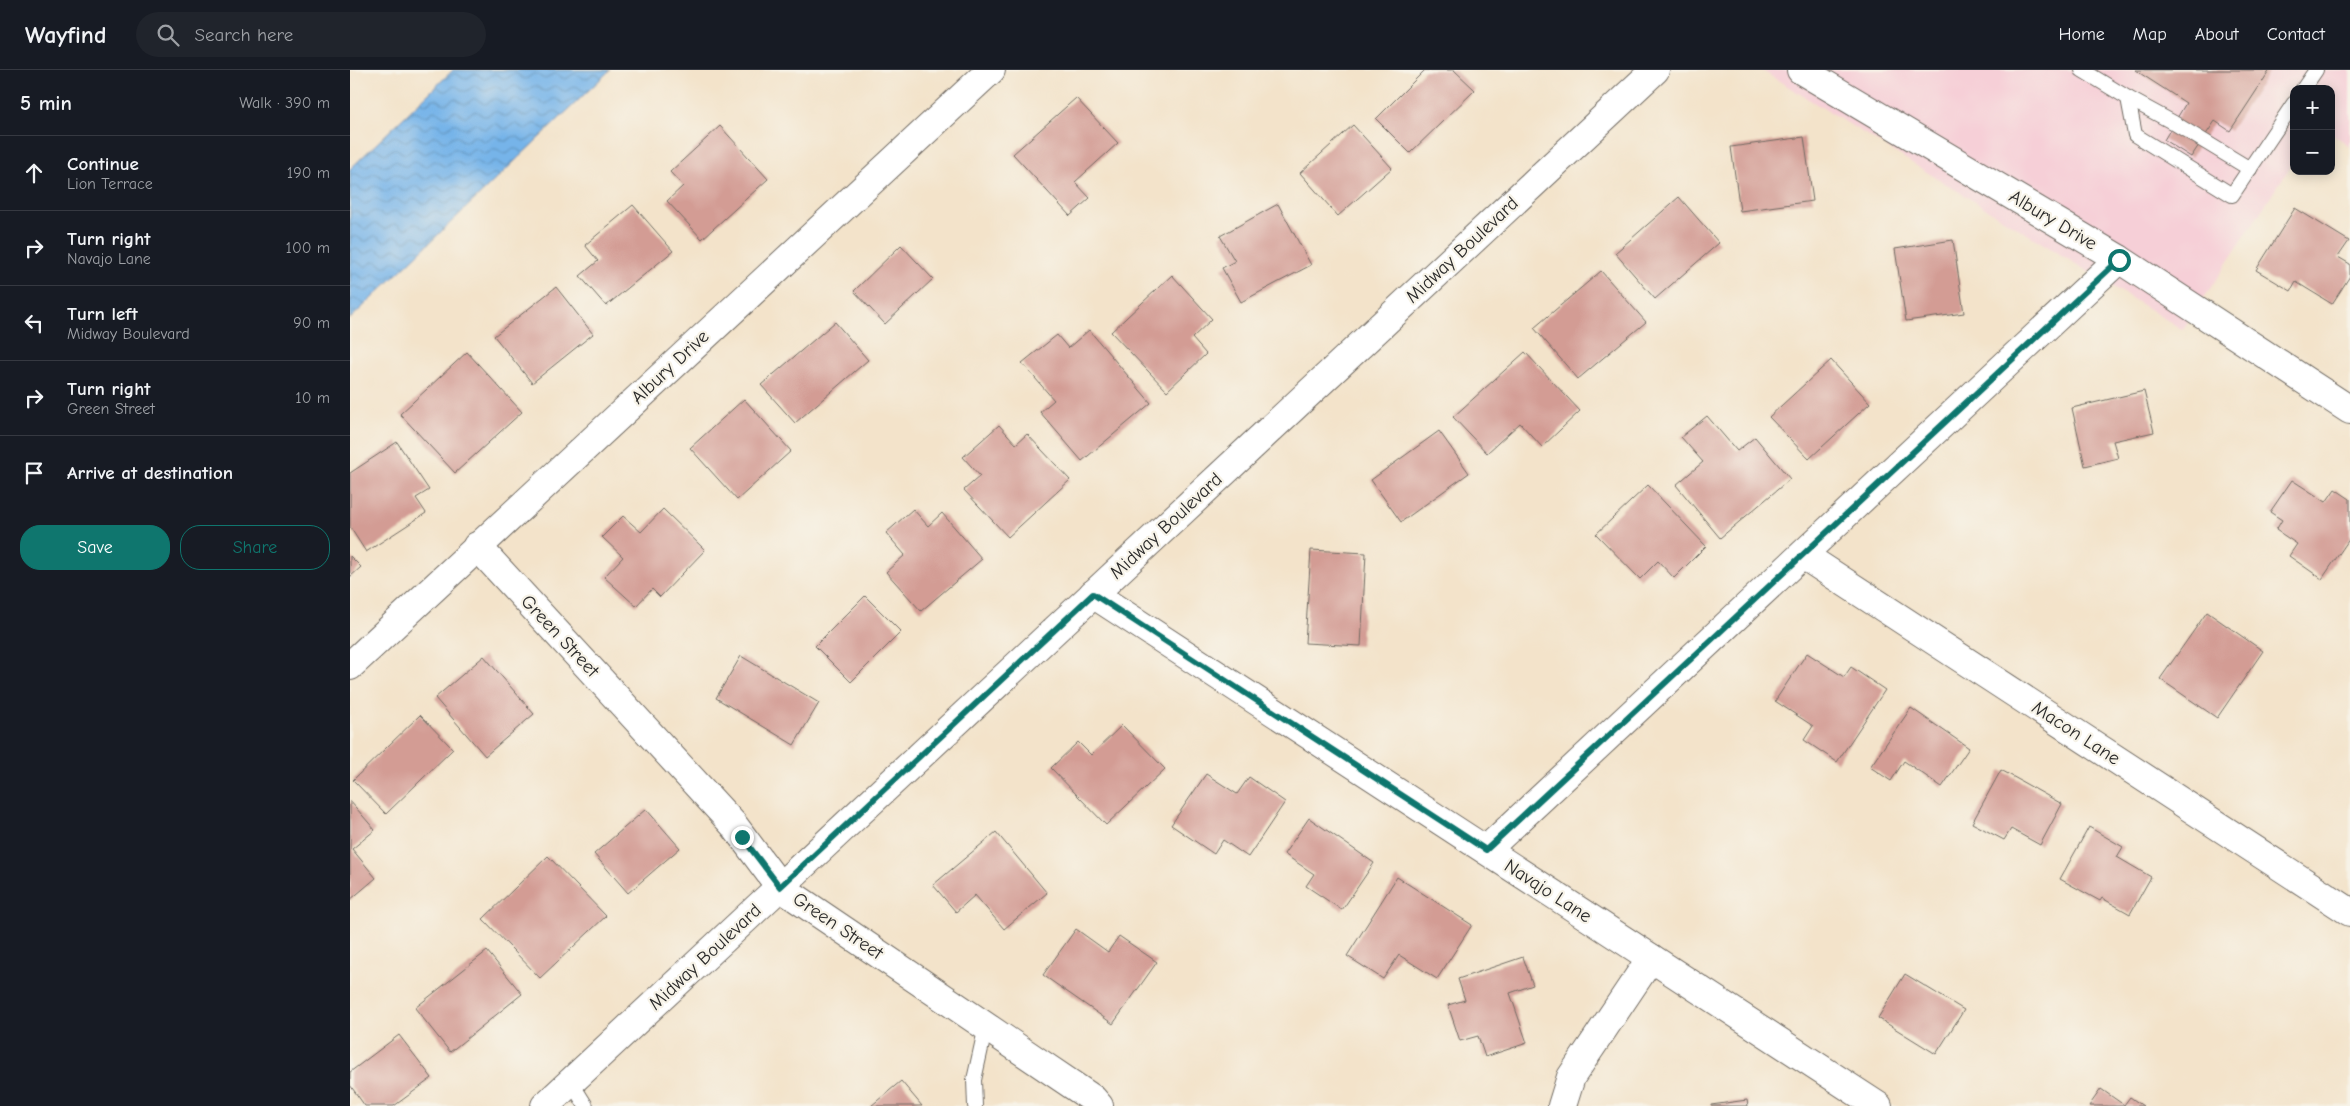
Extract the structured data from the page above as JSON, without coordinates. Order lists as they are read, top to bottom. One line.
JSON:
{"streets":{"street":["Albury Drive","Midway Boulevard","Green Street","Macon Lane","Navajo Lane"]},"crossings":[["Albury Drive","Green Street"],["Midway Boulevard","Green Street"],["Midway Boulevard","Navajo Lane"]],"page":{"header":"Wayfind","search":"Search here","nav":["Home","Map","About","Contact"],"heading":["5 min","Walk · 390 m"],"map_buttons":["+","−"],"list":[["Continue","Lion Terrace","190 m"],["Turn right","Navajo Lane","100 m"],["Turn left","Midway Boulevard","90 m"],["Turn right","Green Street","10 m"],"Arrive at destination"],"buttons":["Save","Share"]}}
